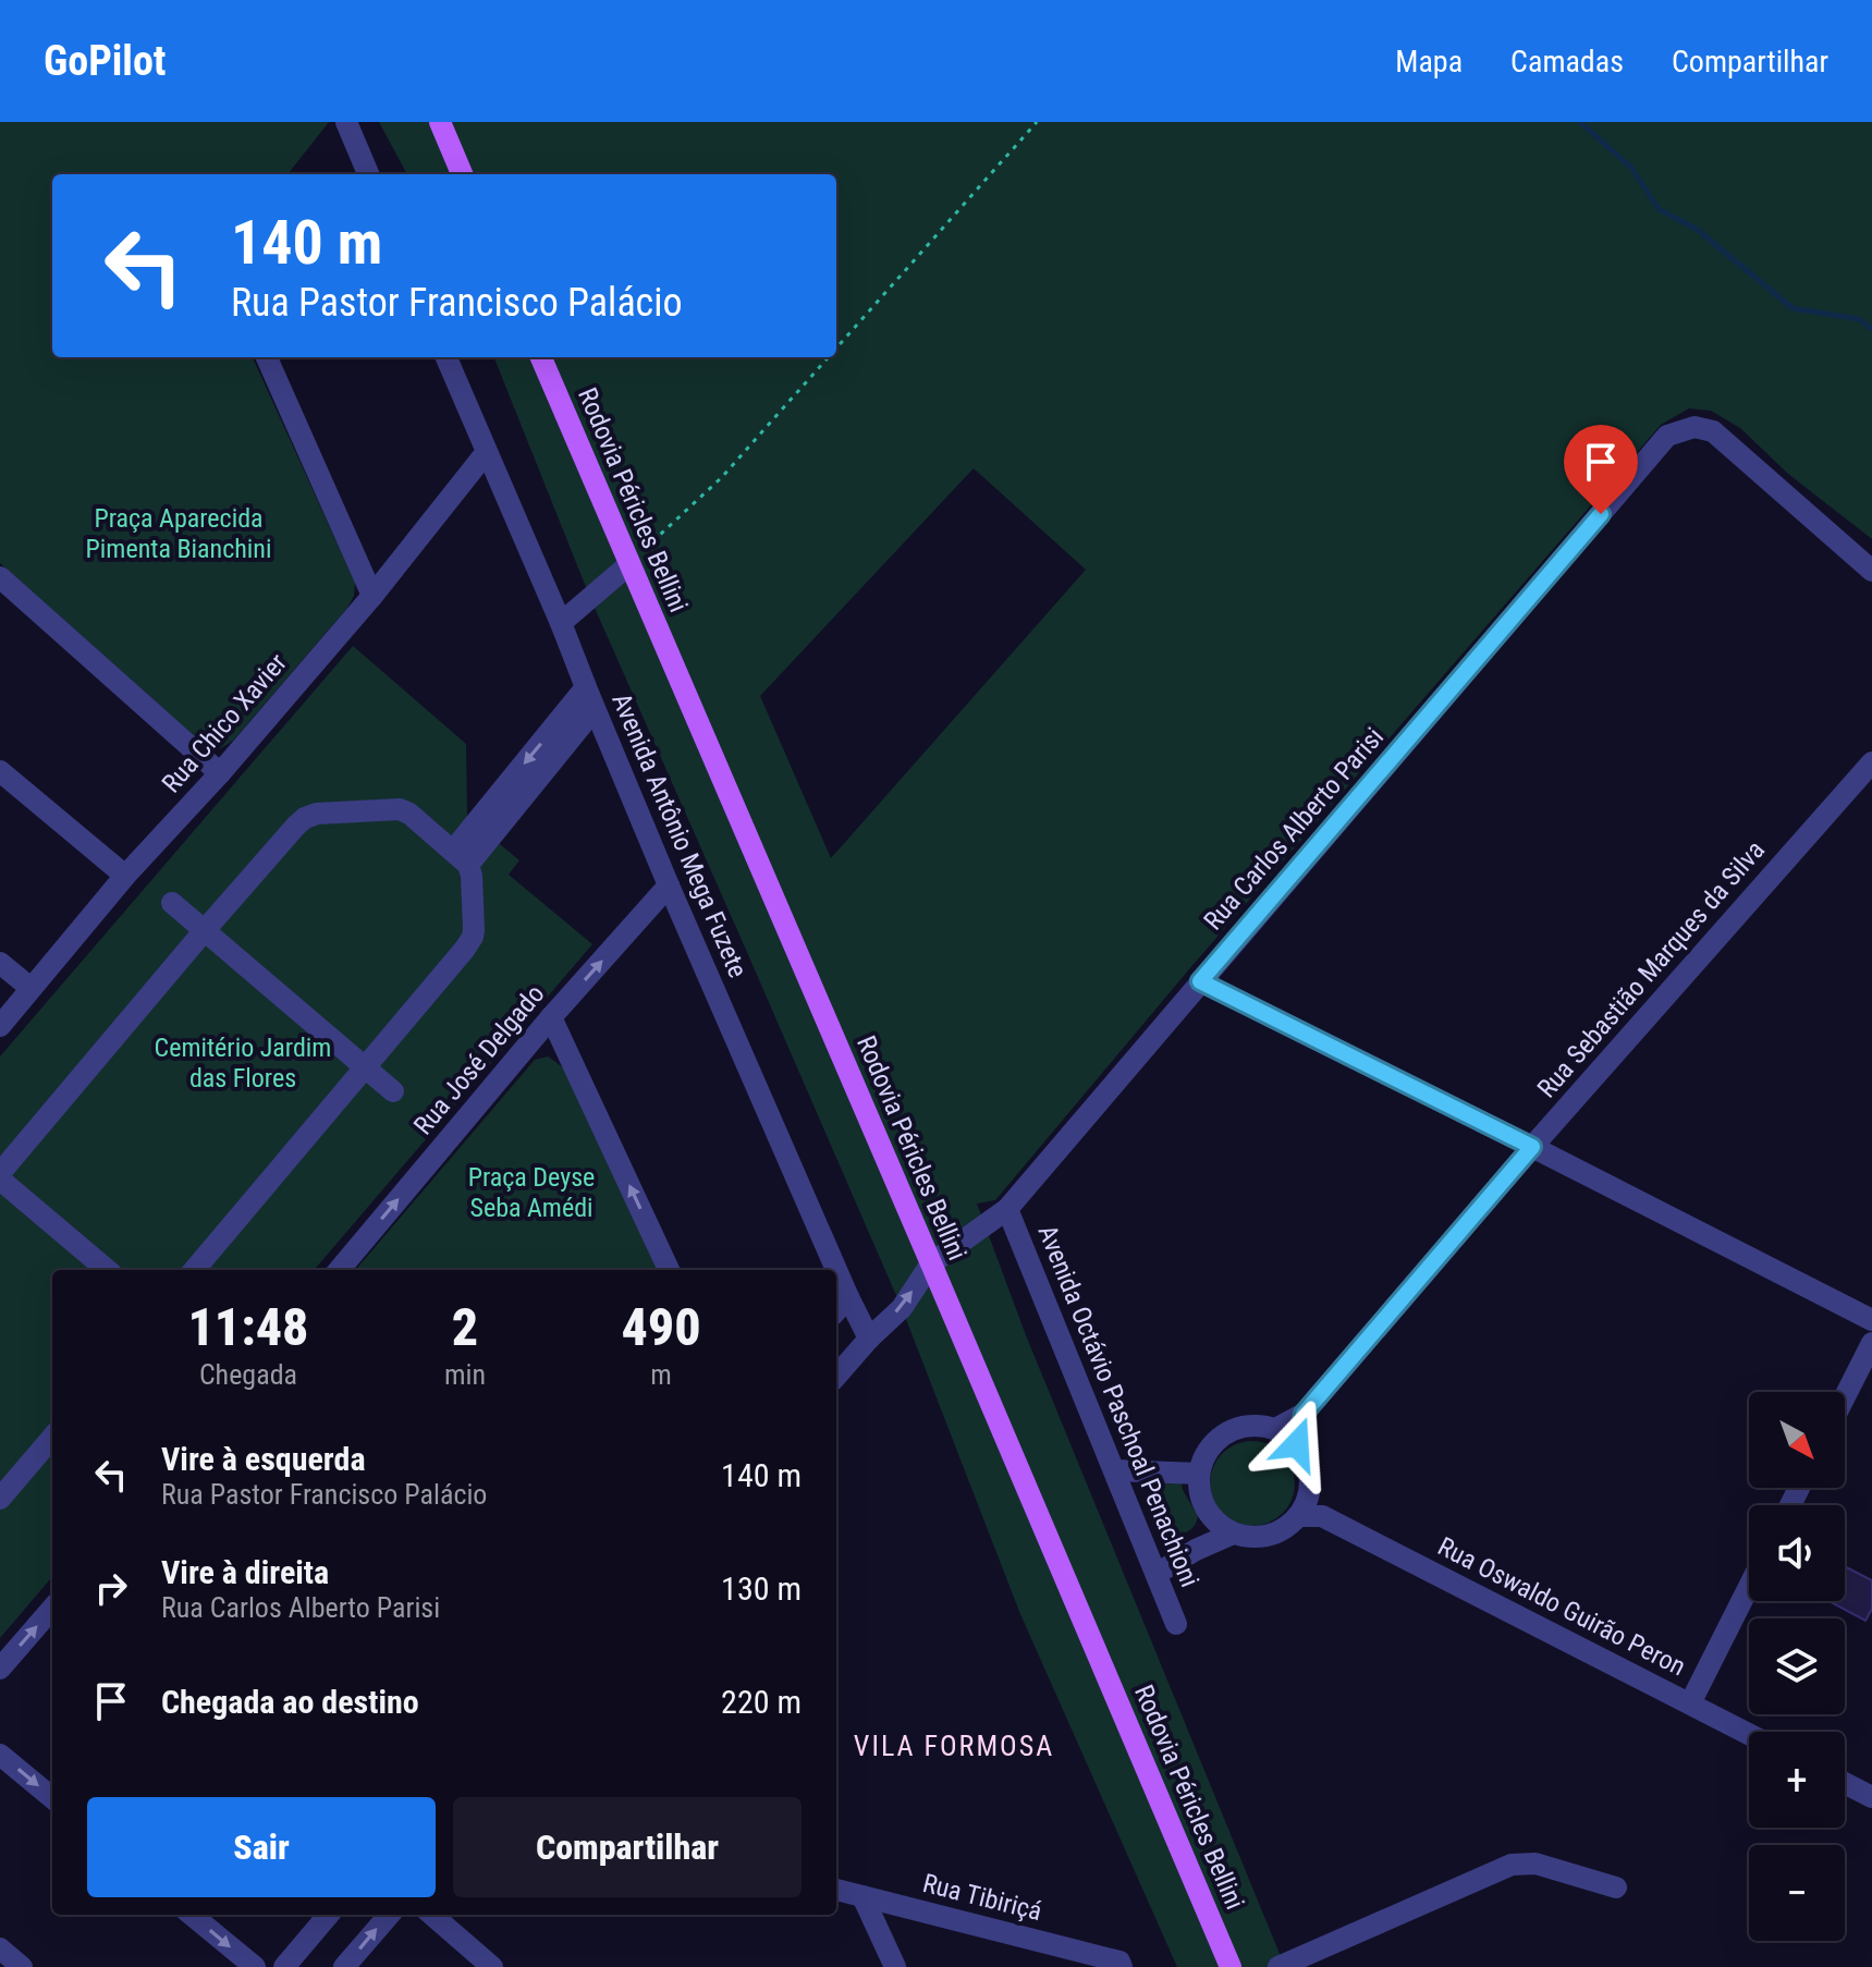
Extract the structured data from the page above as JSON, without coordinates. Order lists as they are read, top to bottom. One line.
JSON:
{"streets":{"main road":["Rodovia Péricles Bellini"],"street":["Rua Chico Xavier","Rua Carlos Alberto Parisi","Avenida Antônio Mega Fuzete","Rua Sebastião Marques da Silva","Rua José Delgado","Avenida Octávio Paschoal Penachioni","Rua Oswaldo Guirão Peron","Rua Tibiriçá"]},"crossings":[["Rodovia Péricles Bellini","Rua Carlos Alberto Parisi"],["Rua Chico Xavier","Avenida Antônio Mega Fuzete"],["Rua Carlos Alberto Parisi","Avenida Octávio Paschoal Penachioni"],["Avenida Antônio Mega Fuzete","Rua José Delgado"],["Rua Sebastião Marques da Silva","Rua Oswaldo Guirão Peron"]],"districts":["VILA FORMOSA"],"parks":["Praça Aparecida Pimenta Bianchini","Cemitério Jardim das Flores","Praça Deyse Seba Amédi"],"north":"bottom right","page":{"header":"GoPilot","nav":["Mapa","Camadas","Compartilhar"],"turn":["140 m","Rua Pastor Francisco Palácio"],"eta":["11:48","Chegada","2","min","490","m"],"map_buttons":["+","−"],"list":[{"name":"Vire à esquerda","note":"Rua Pastor Francisco Palácio","value":"140 m"},{"name":"Vire à direita","note":"Rua Carlos Alberto Parisi","value":"130 m"},{"name":"Chegada ao destino","value":"220 m"}],"buttons":["Sair","Compartilhar"]}}
